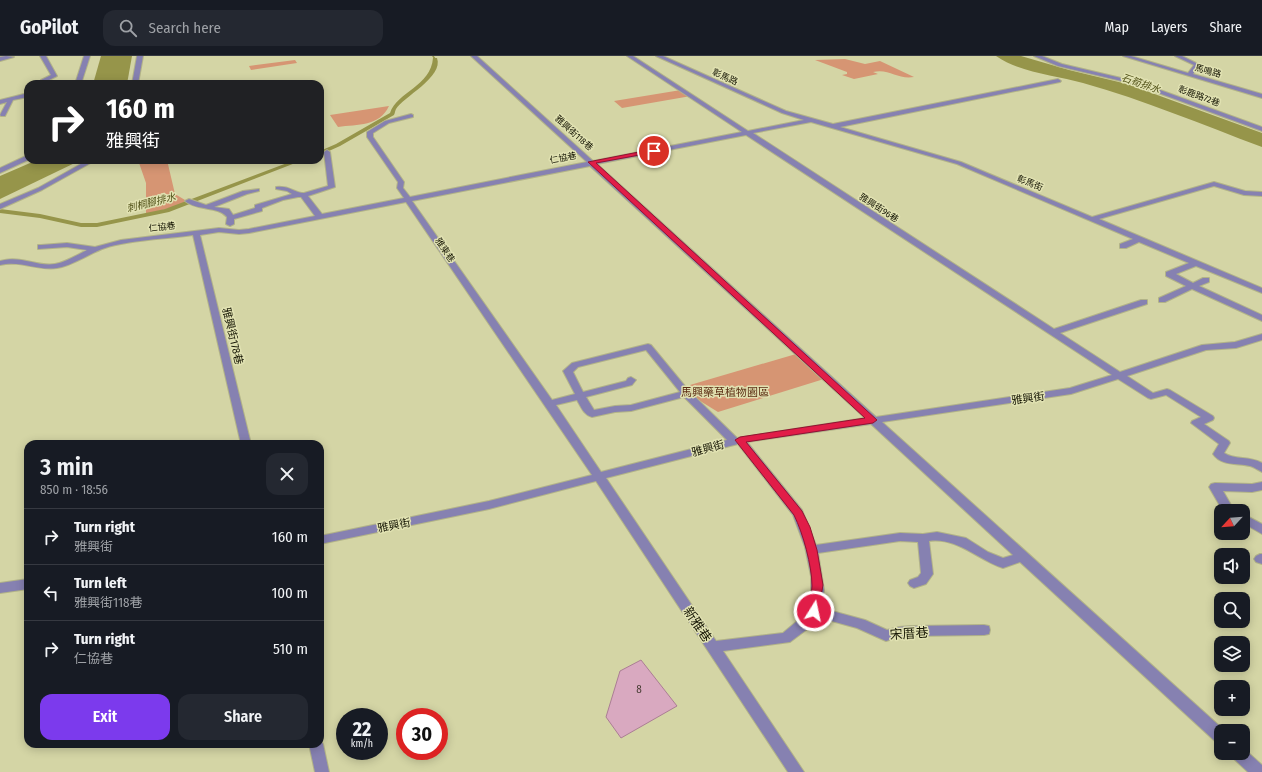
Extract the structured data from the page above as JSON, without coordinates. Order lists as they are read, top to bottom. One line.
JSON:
{"streets":{"street":["馬鳴路","彰馬路","彰鹿路72巷","雅興街118巷","仁協巷","彰馬街","雅興街96巷","雅東巷","雅興街178巷","雅興街","新雅巷","宋厝巷"]},"crossings":[["彰馬路","彰馬街"],["雅興街118巷","仁協巷"],["雅興街118巷","雅興街"],["仁協巷","彰馬街"],["仁協巷","雅興街96巷"],["仁協巷","雅東巷"],["仁協巷","雅興街178巷"],["雅興街96巷","雅興街"],["雅東巷","雅興街"],["雅東巷","新雅巷"],["雅興街","新雅巷"]],"water":["石筍排水","刺桐腳排水"],"parks":["馬興藥草植物園區"],"house_numbers":["8"],"north":"bottom left","page":{"header":"GoPilot","search":"Search here","nav":["Map","Layers","Share"],"turn":["160 m","雅興街"],"heading":["3 min","850 m · 18:56"],"map_buttons":["+","−"],"list":[{"name":"Turn right","note":"雅興街","value":"160 m"},{"name":"Turn left","note":"雅興街118巷","value":"100 m"},{"name":"Turn right","note":"仁協巷","value":"510 m"}],"buttons":["Exit","Share"],"speed":"22 km/h","limit":"30"}}
